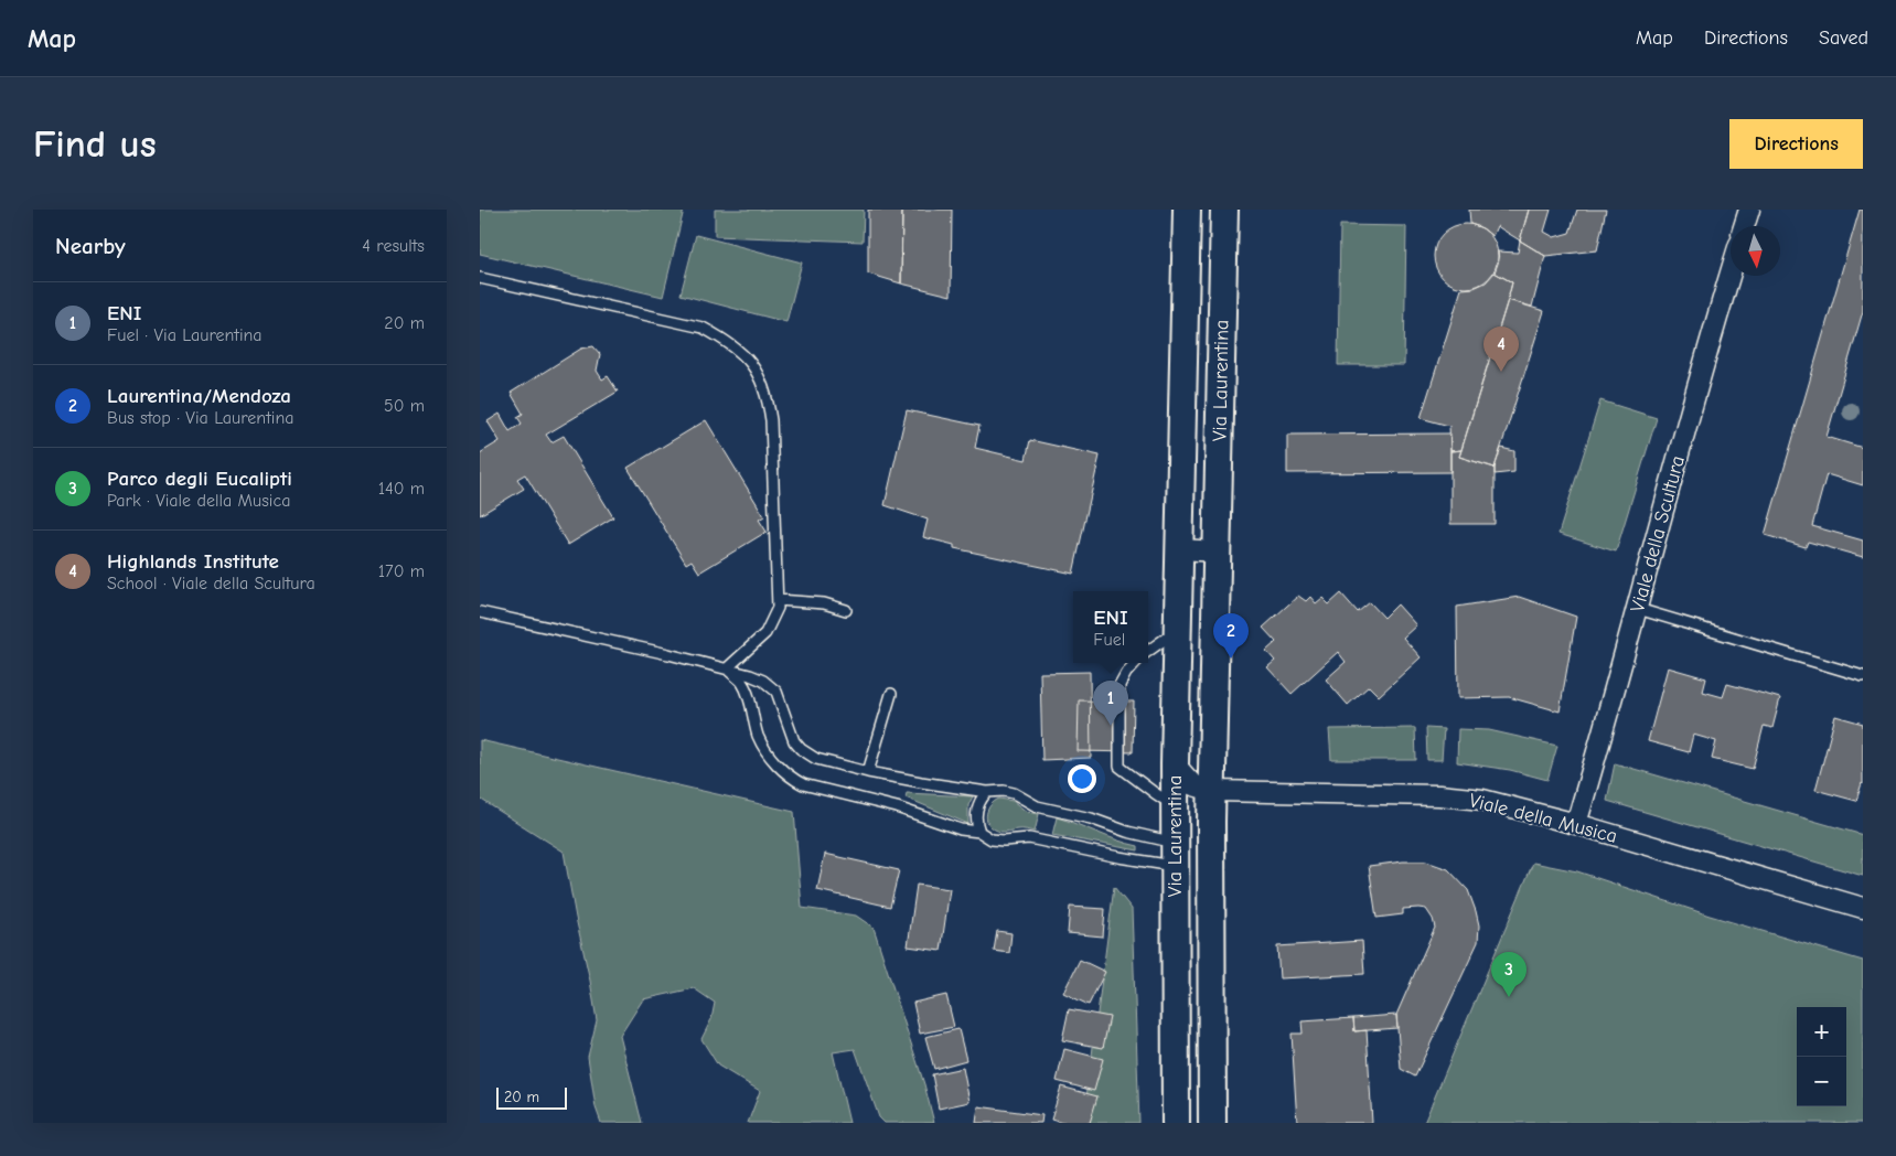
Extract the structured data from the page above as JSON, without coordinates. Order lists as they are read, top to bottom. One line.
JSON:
{"streets":{"main road":["Via Laurentina"],"street":["Viale della Scultura","Viale della Musica"]},"crossings":[["Via Laurentina","Viale della Musica"],["Viale della Scultura","Viale della Musica"]],"scale_bar":"20 m","north":"bottom","page":{"header":"Map","nav":["Map","Directions","Saved"],"buttons":"Directions","title":"Find us","heading":["Nearby","4 results"],"list":[{"mark":"1","name":"ENI","note":"Fuel · Via Laurentina","value":"20 m"},{"mark":"2","name":"Laurentina/Mendoza","note":"Bus stop · Via Laurentina","value":"50 m"},{"mark":"3","name":"Parco degli Eucalipti","note":"Park · Viale della Musica","value":"140 m"},{"mark":"4","name":"Highlands Institute","note":"School · Viale della Scultura","value":"170 m"}],"pins":["4","2","1","3"],"popup":["ENI","Fuel"],"map_buttons":["+","−"],"scale":"20 m"}}
